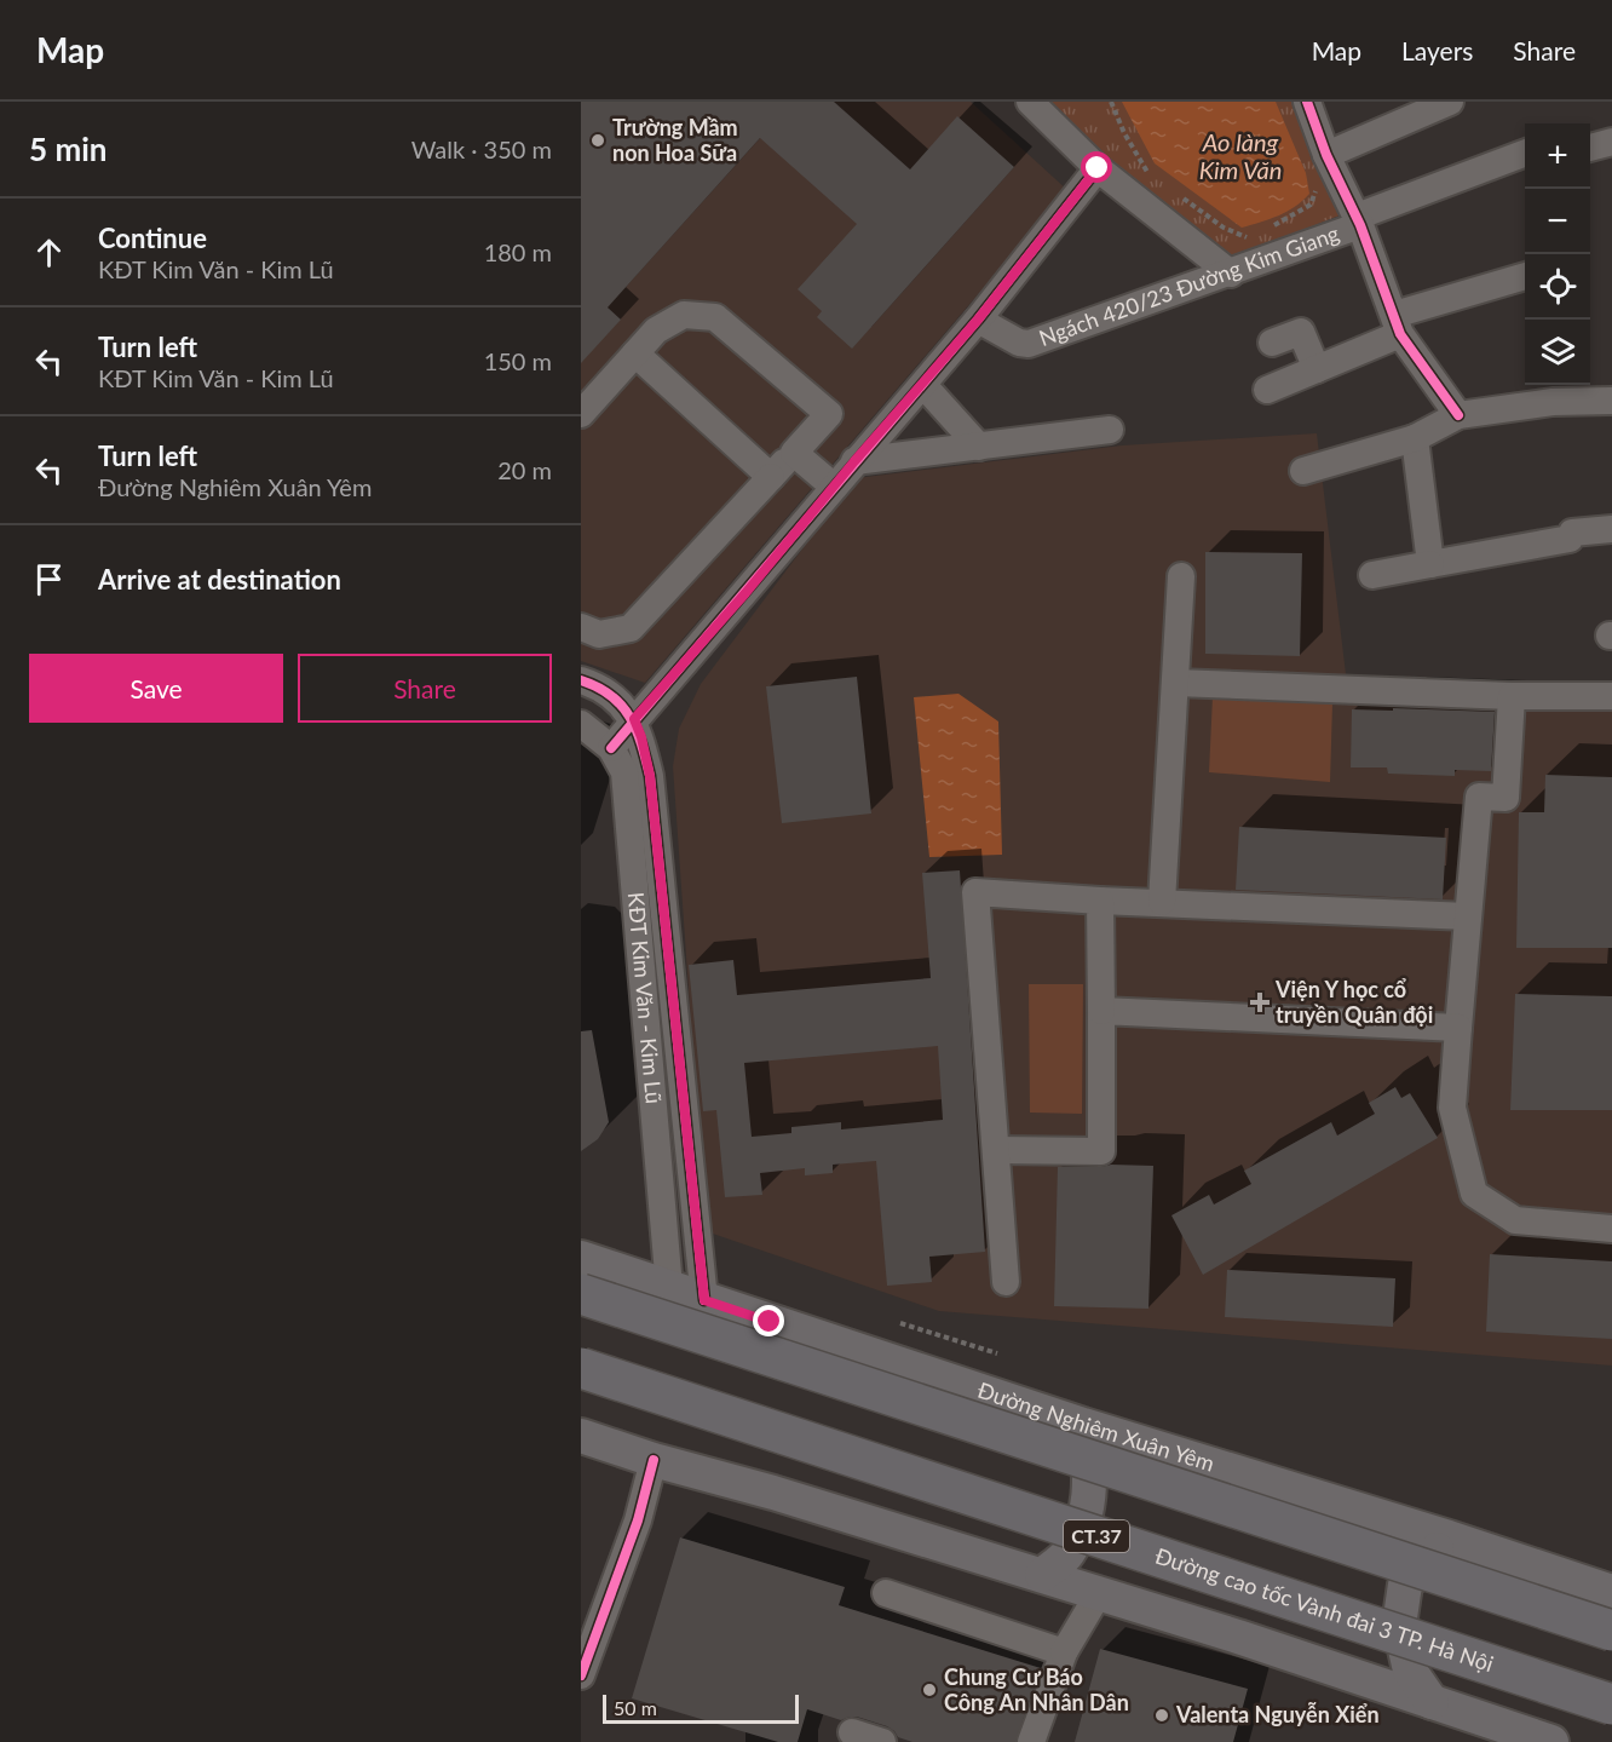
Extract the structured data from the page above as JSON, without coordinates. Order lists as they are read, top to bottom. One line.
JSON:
{"streets":{"highway":["CT.37","Đường cao tốc Vành đai 3 TP. Hà Nội"],"main road":["Đường Nghiêm Xuân Yêm"],"street":["Ngách 420/23 Đường Kim Giang","KĐT Kim Văn - Kim Lũ"]},"crossings":[["KĐT Kim Văn - Kim Lũ","Đường Nghiêm Xuân Yêm"]],"water":["Ao làng Kim Văn"],"places":{"other":["Trường Mầm non Hoa Sữa","Chung Cư Báo Công An Nhân Dân","Valenta Nguyễn Xiển"],"health":["Viện Y học cổ truyền Quân đội"]},"scale_bar":"50 m","page":{"header":"Map","nav":["Map","Layers","Share"],"heading":["5 min","Walk · 350 m"],"map_buttons":["+","−"],"list":[["Continue","KĐT Kim Văn - Kim Lũ","180 m"],["Turn left","KĐT Kim Văn - Kim Lũ","150 m"],["Turn left","Đường Nghiêm Xuân Yêm","20 m"],"Arrive at destination"],"buttons":["Save","Share"],"scale":"50 m"}}
